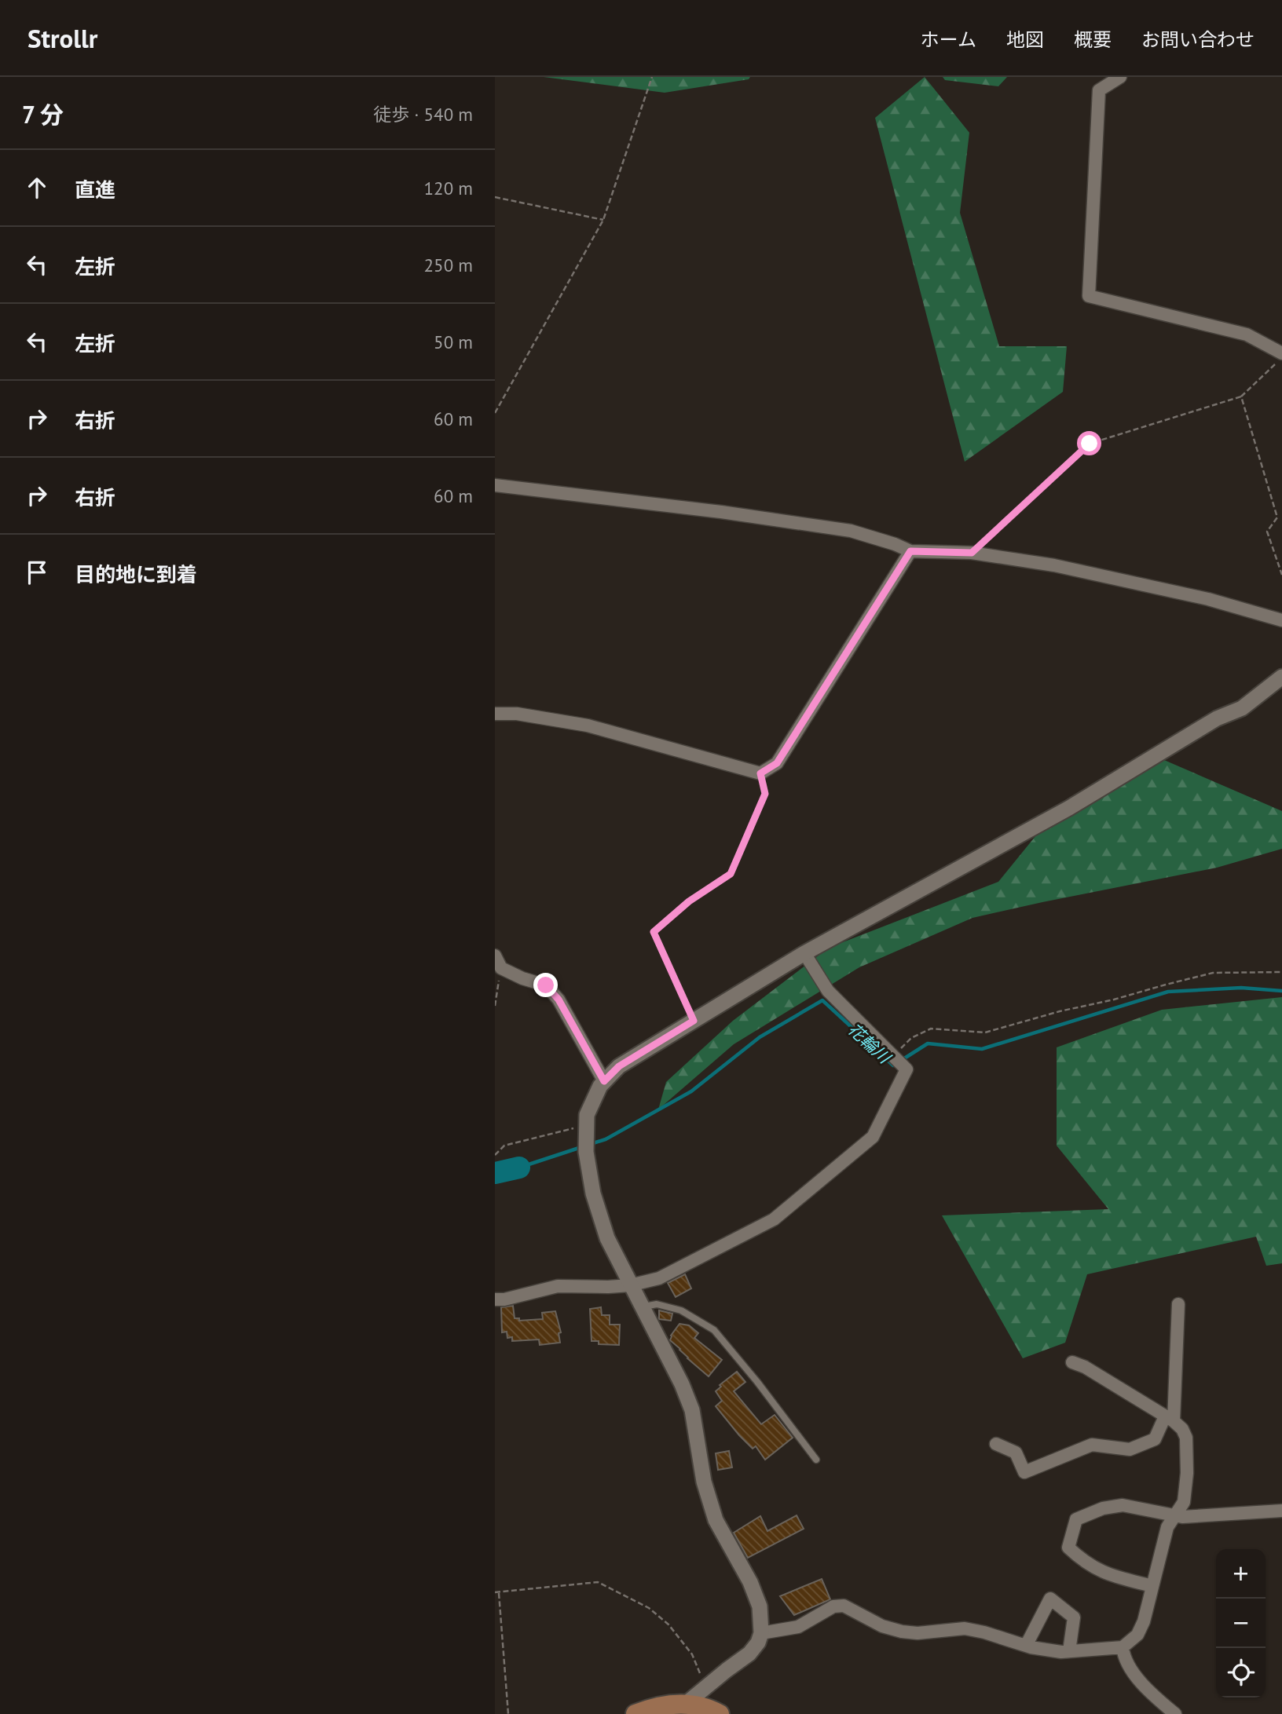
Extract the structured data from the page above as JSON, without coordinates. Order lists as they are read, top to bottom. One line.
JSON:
{"water":["花輪川"],"page":{"header":"Strollr","nav":["ホーム","地図","概要","お問い合わせ"],"heading":["7 分","徒歩 · 540 m"],"list":[["直進","120 m"],["左折","250 m"],["左折","50 m"],["右折","60 m"],["右折","60 m"],"目的地に到着"],"map_buttons":["+","−"]}}
